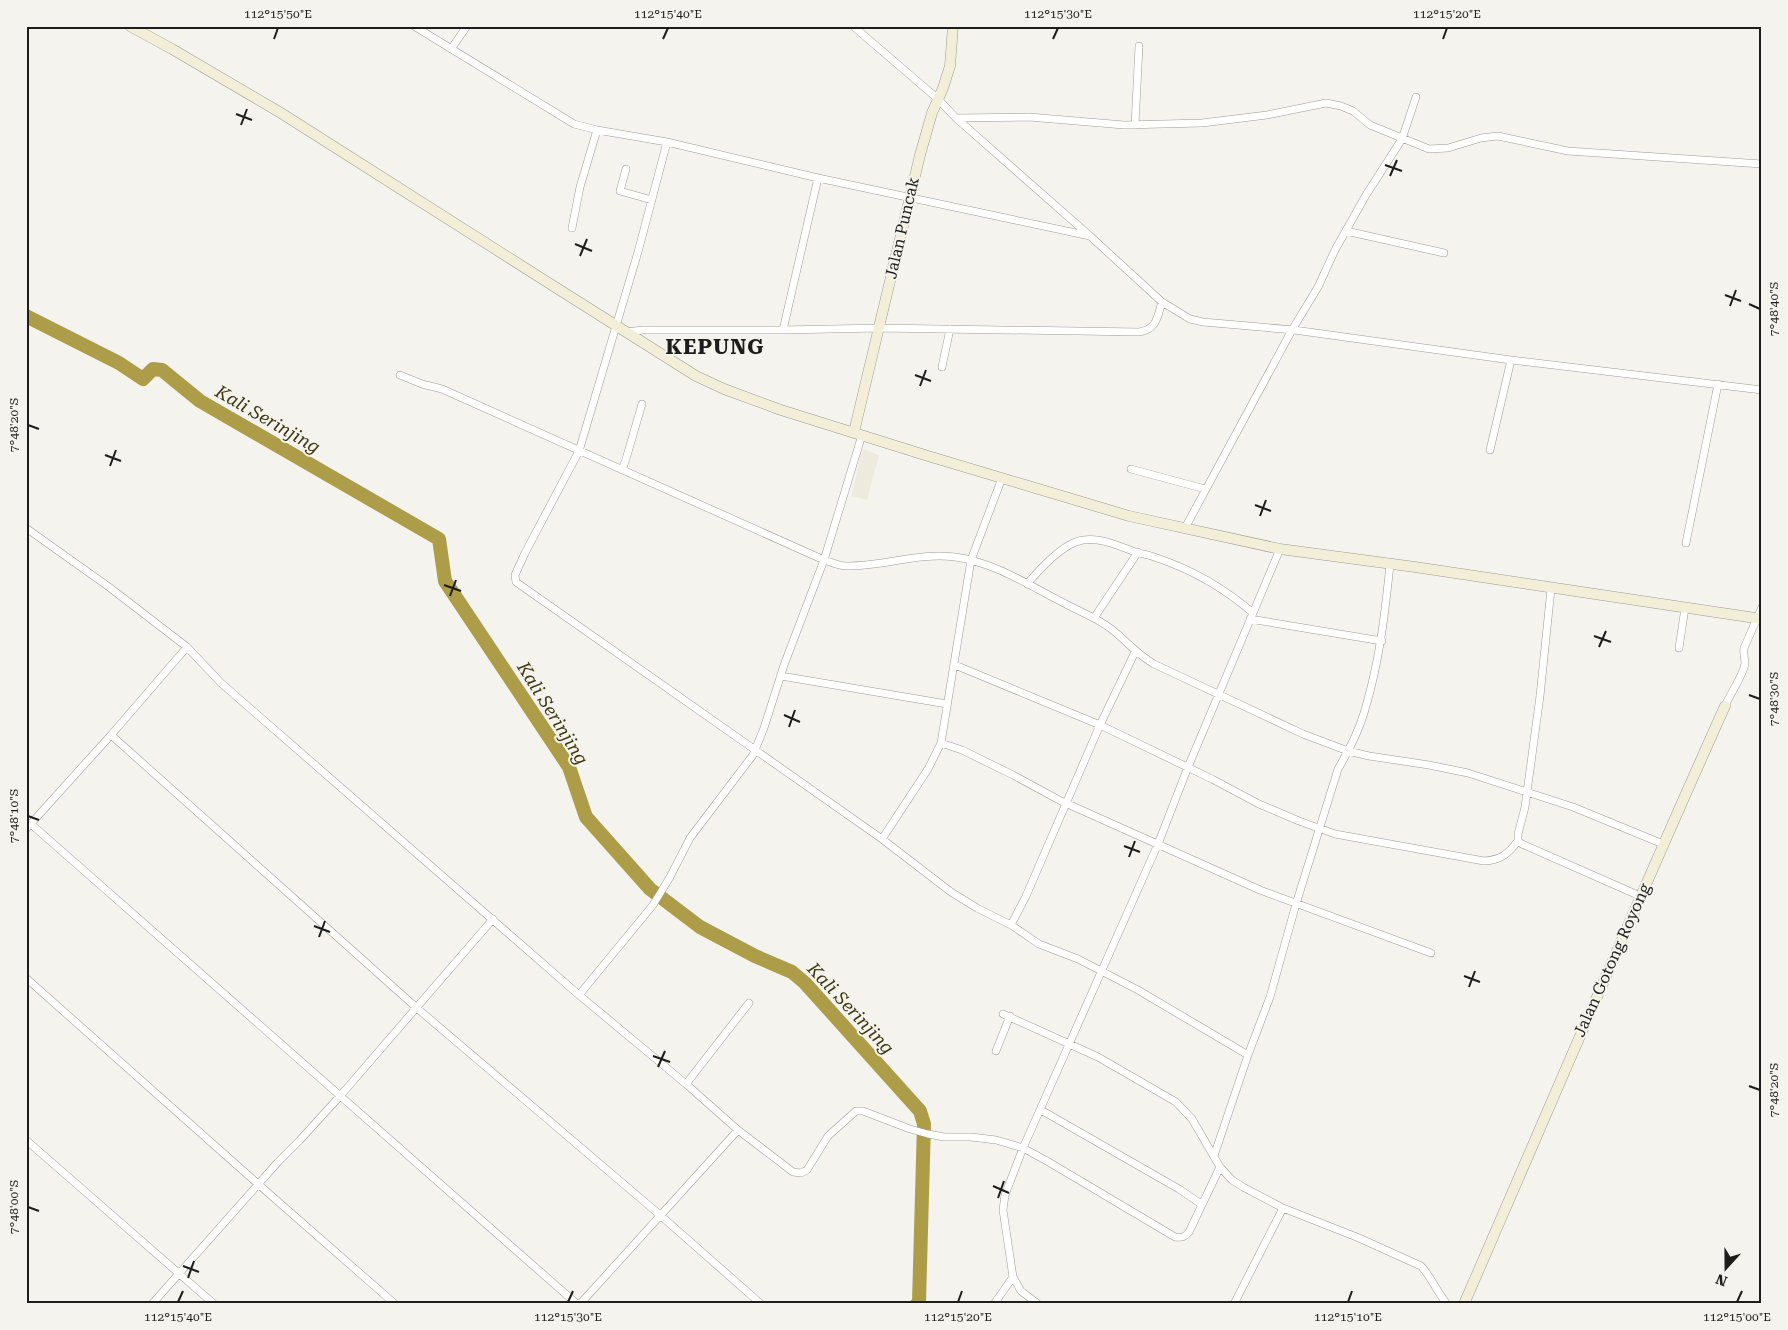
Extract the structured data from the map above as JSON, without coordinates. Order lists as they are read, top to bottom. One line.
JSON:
{"streets":{"main road":["Jalan Puncak","Jalan Gotong Royong"]},"districts":["KEPUNG"],"water":["Kali Serinjing"],"north":"bottom","coordinates":["112°15'50\"E","112°15'40\"E","112°15'30\"E","112°15'20\"E","7°48'40\"S","7°48'20\"S","7°48'30\"S","7°48'10\"S","7°48'00\"S","112°15'10\"E","112°15'00\"E"]}
